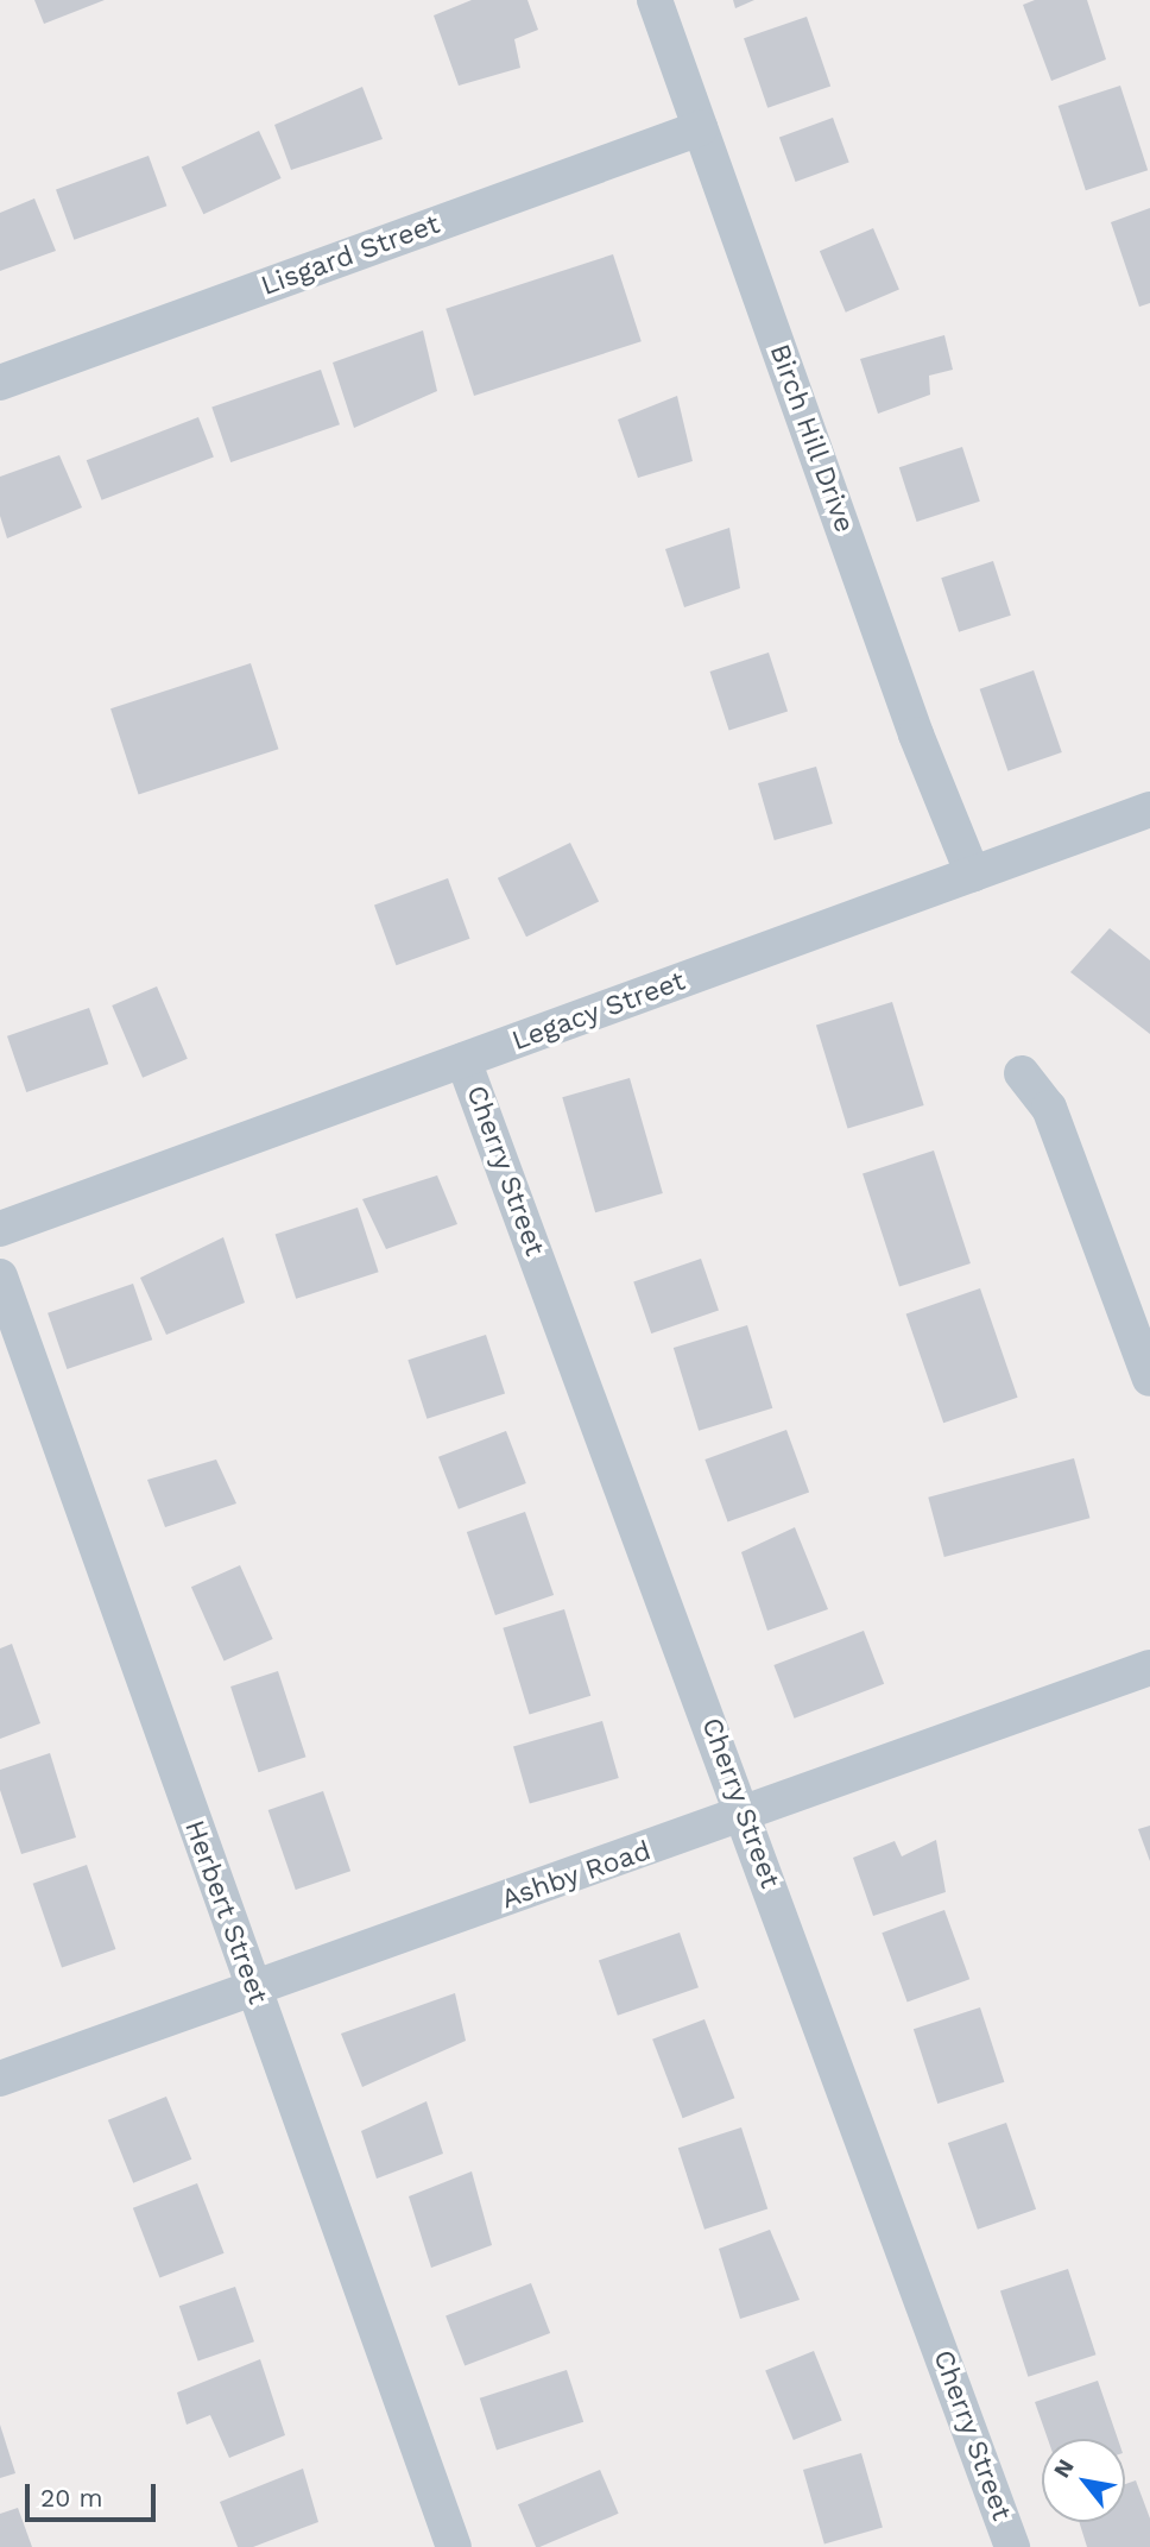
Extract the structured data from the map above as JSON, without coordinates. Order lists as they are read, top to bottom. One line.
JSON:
{"streets":{"street":["Lisgard Street","Birch Hill Drive","Legacy Street","Cherry Street","Ashby Road","Herbert Street"]},"crossings":[["Lisgard Street","Birch Hill Drive"],["Birch Hill Drive","Legacy Street"],["Legacy Street","Cherry Street"],["Cherry Street","Ashby Road"],["Ashby Road","Herbert Street"]],"scale_bar":"20 m","north":"top left"}
